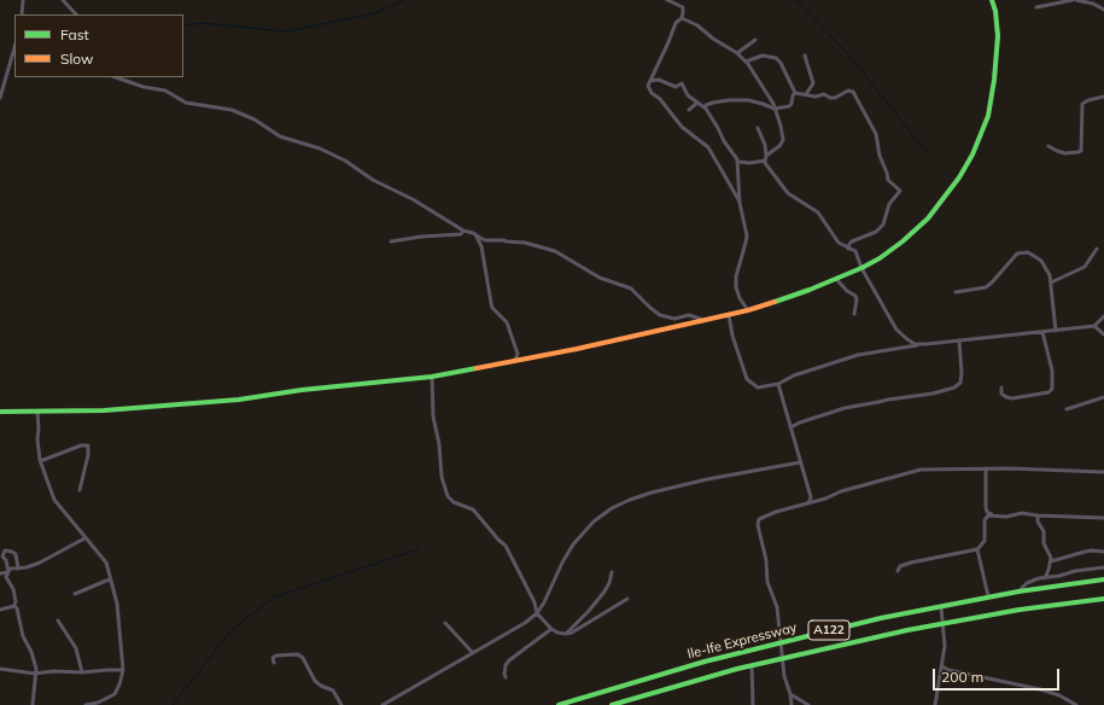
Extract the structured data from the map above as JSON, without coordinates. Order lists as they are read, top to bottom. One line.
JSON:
{"streets":{"main road":["A122","Ile-Ife Expressway"]},"legend":["Fast","Slow"],"scale_bar":"200 m"}
